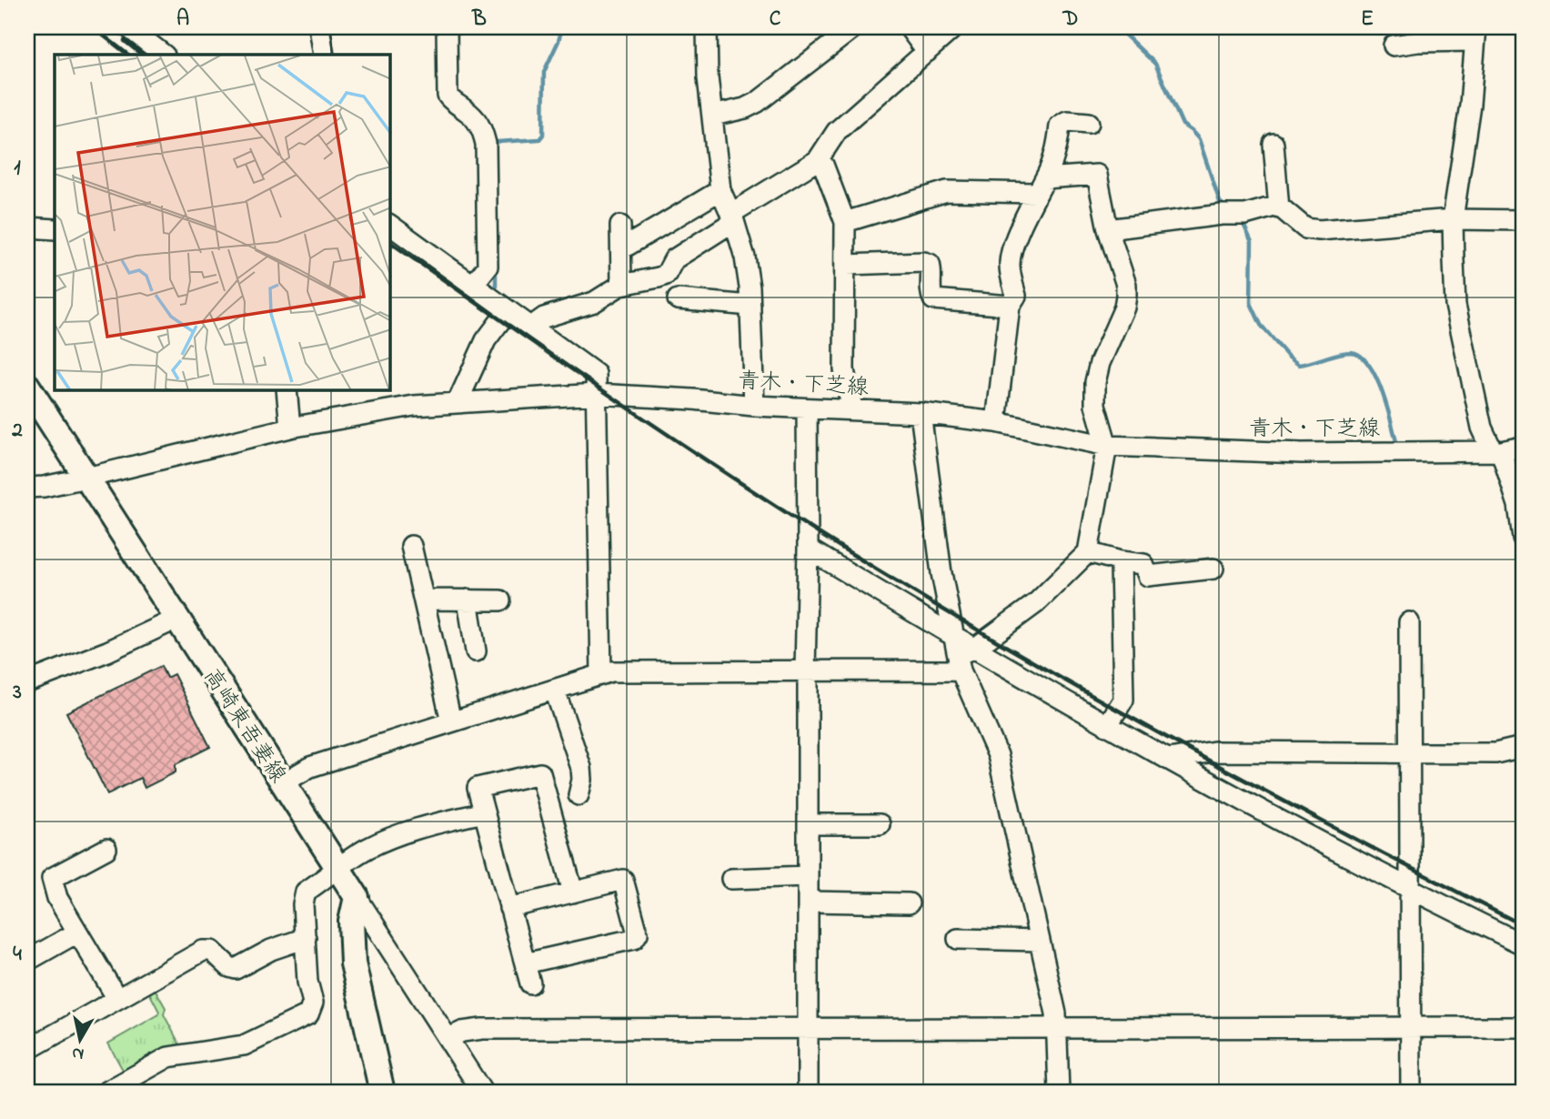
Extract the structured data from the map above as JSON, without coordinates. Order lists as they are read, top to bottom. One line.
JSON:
{"streets":{"main road":["高崎東吾妻線"],"street":["青木・下芝線"]},"crossings":[["青木・下芝線","高崎東吾妻線"]],"north":"bottom","grid":{"columns":["A","B","C","D","E"],"rows":["1","2","3","4"]}}
